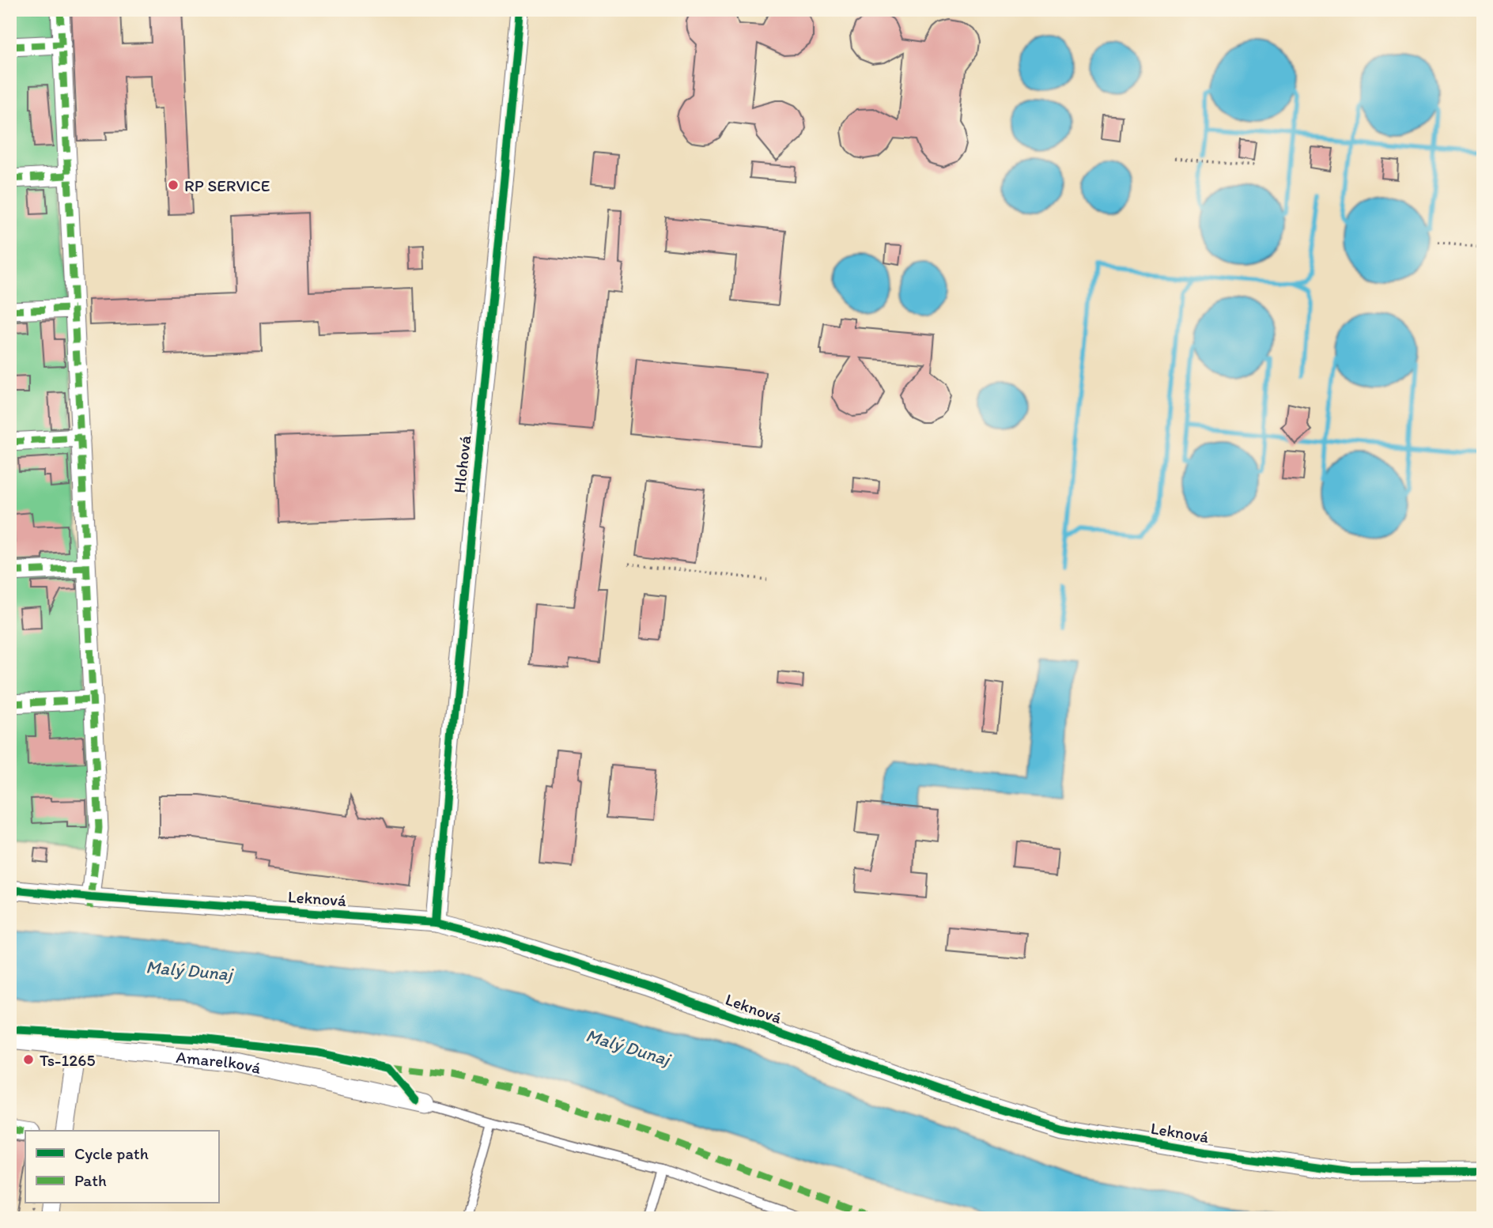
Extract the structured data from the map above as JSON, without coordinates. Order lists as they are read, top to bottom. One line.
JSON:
{"streets":{"street":["Hlohová","Leknová","Amarelková"]},"crossings":[["Hlohová","Leknová"]],"water":["Malý Dunaj"],"places":["RP SERVICE","Ts-1265"],"legend":["Cycle path","Path"]}
